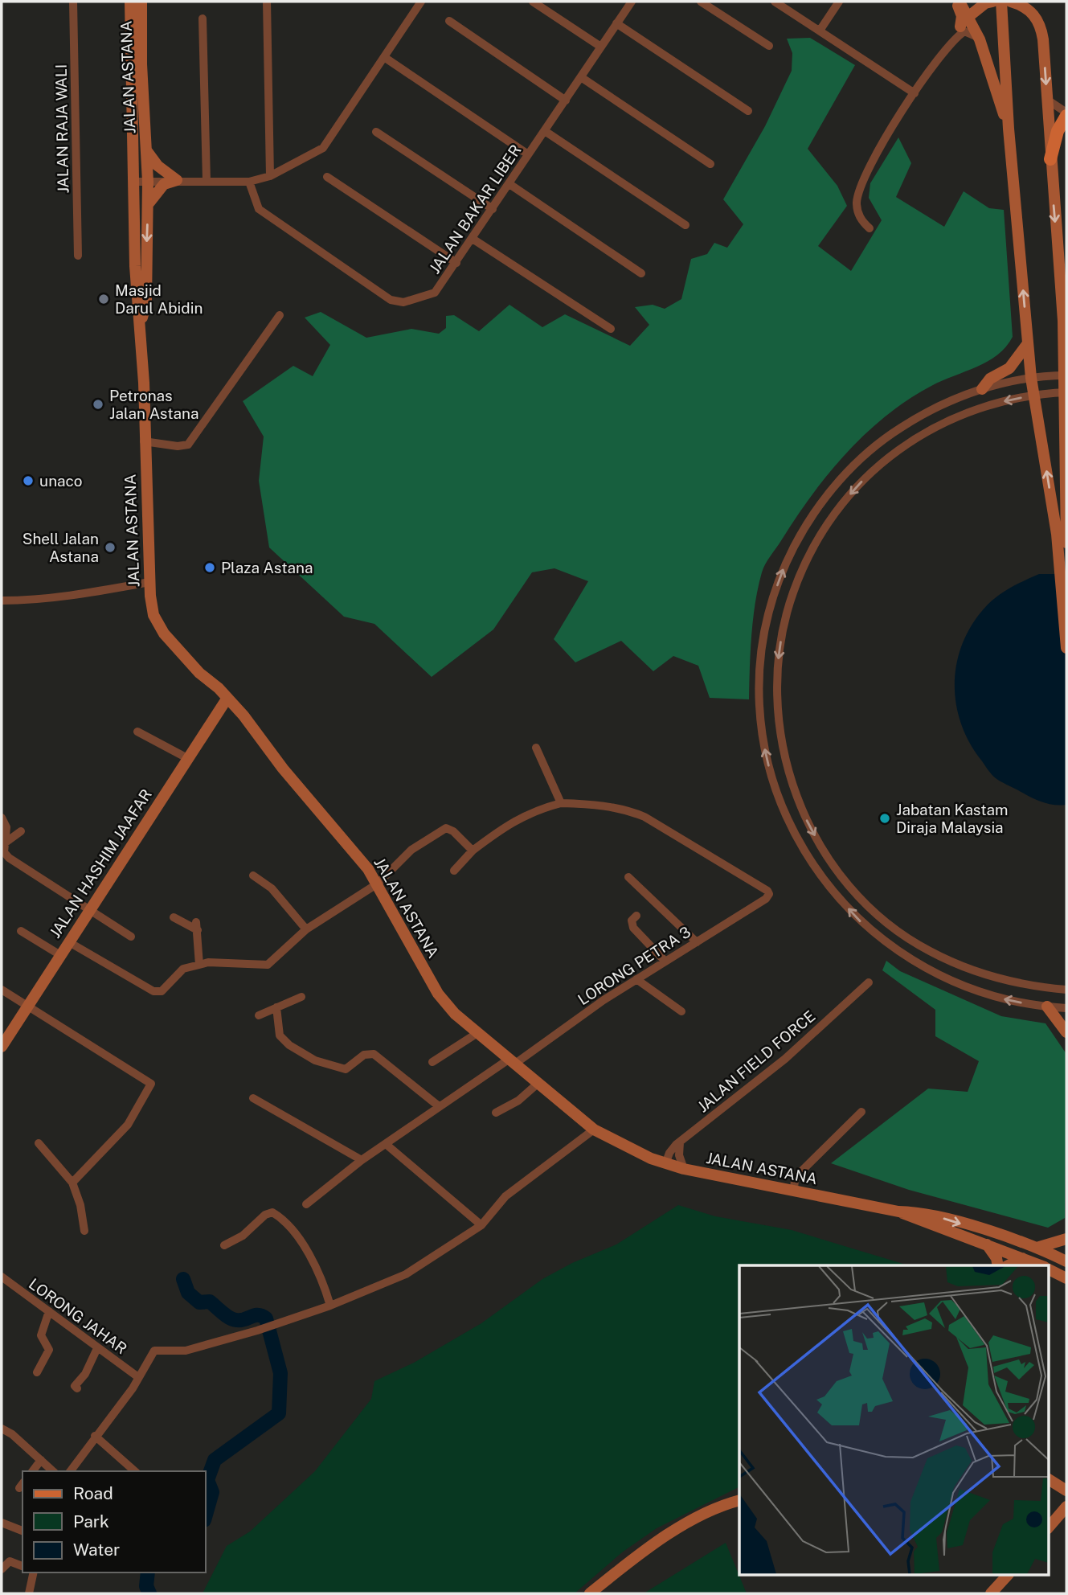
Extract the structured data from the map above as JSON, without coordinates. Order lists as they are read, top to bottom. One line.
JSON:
{"streets":{"main road":["JALAN ASTANA","JALAN HASHIM JAAFAR"],"street":["JALAN RAJA WALI","JALAN BAKAR LIBER","LORONG PETRA 3","JALAN FIELD FORCE","LORONG JAHAR"]},"crossings":[["JALAN ASTANA","JALAN HASHIM JAAFAR"],["JALAN ASTANA","LORONG PETRA 3"],["JALAN ASTANA","JALAN FIELD FORCE"]],"places":["Masjid Darul Abidin","Petronas Jalan Astana","unaco","Shell Jalan Astana","Plaza Astana","Jabatan Kastam Diraja Malaysia"],"legend":["Road","Park","Water"]}
